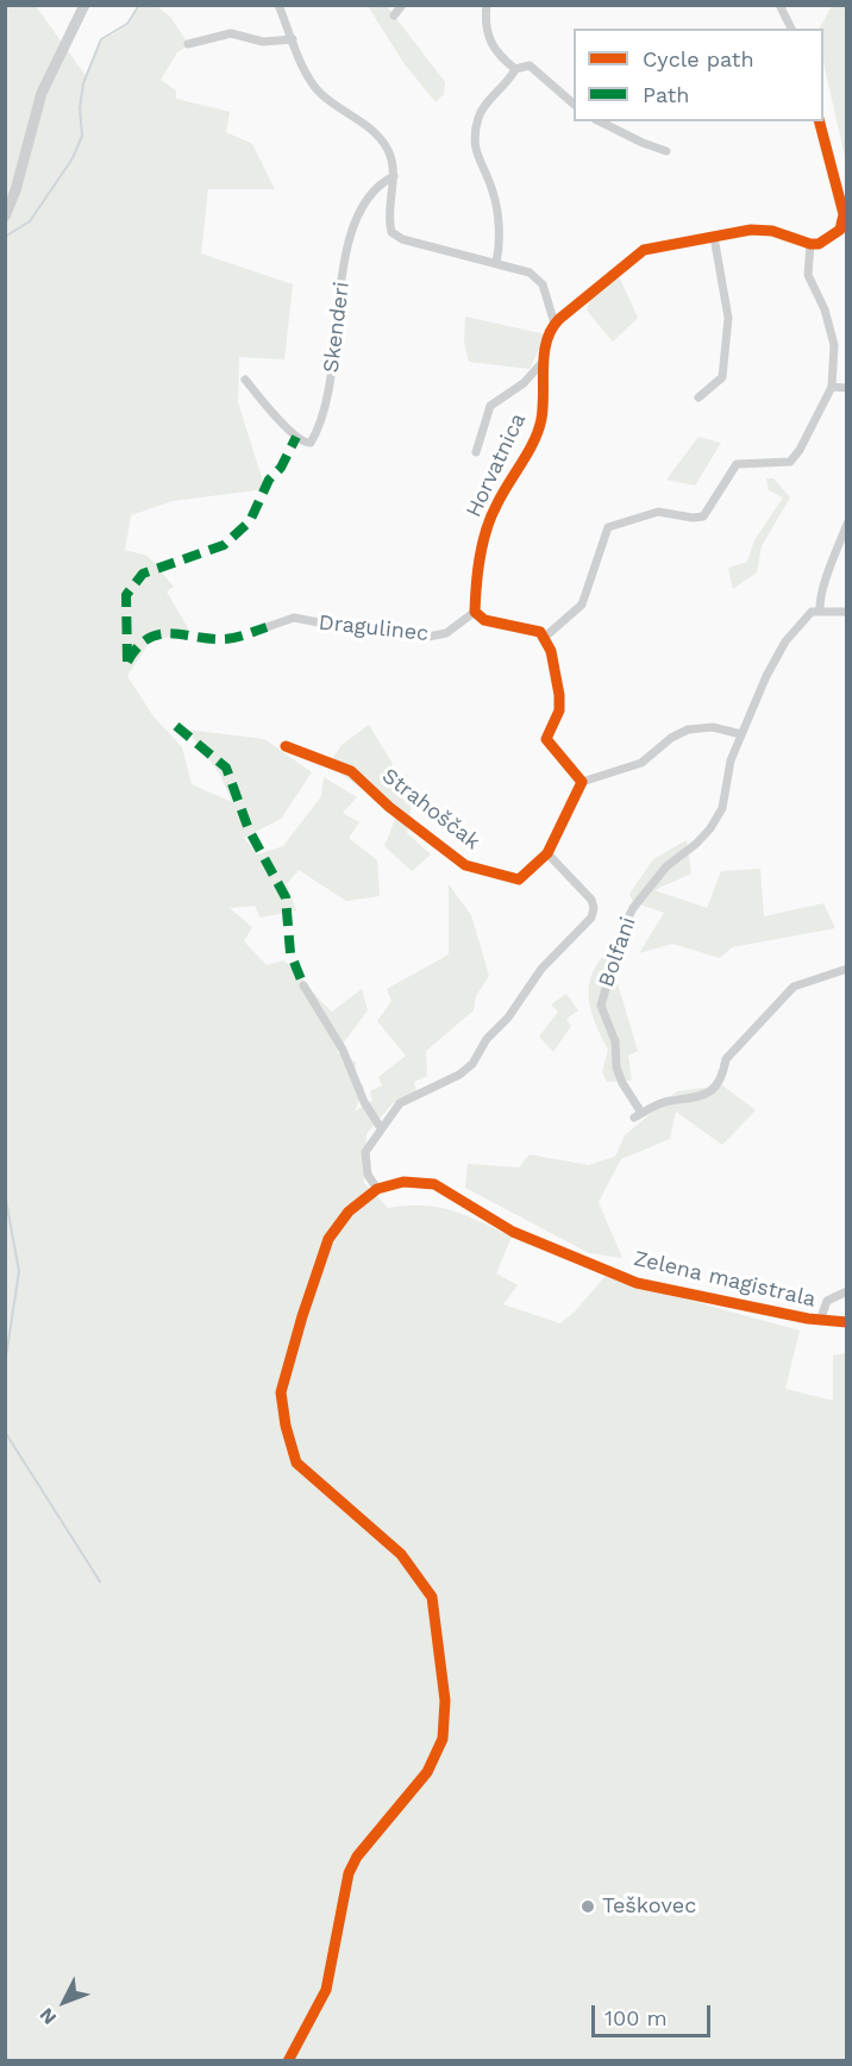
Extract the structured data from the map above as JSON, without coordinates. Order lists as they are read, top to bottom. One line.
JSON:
{"streets":{"street":["Skenderi","Horvatnica","Dragulinec","Strahoščak","Bolfani","Zelena magistrala"]},"crossings":[["Horvatnica","Dragulinec"]],"places":["Teškovec"],"legend":["Cycle path","Path"],"scale_bar":"100 m","north":"bottom left"}
